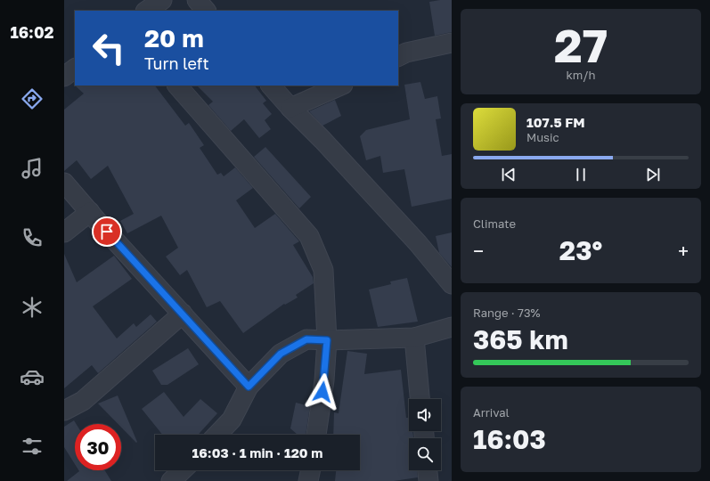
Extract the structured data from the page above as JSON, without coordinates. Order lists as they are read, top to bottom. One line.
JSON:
{"page":{"tabs":"16:02","tile":[["27","km/h"],"Climate",["Range · 73%","365 km"],["Arrival","16:03"]],"turn":["20 m","Turn left"],"song":["107.5 FM","Music"],"heat":["−","23°","+"],"limit":"30","trip":"16:03 · 1 min · 120 m"}}
